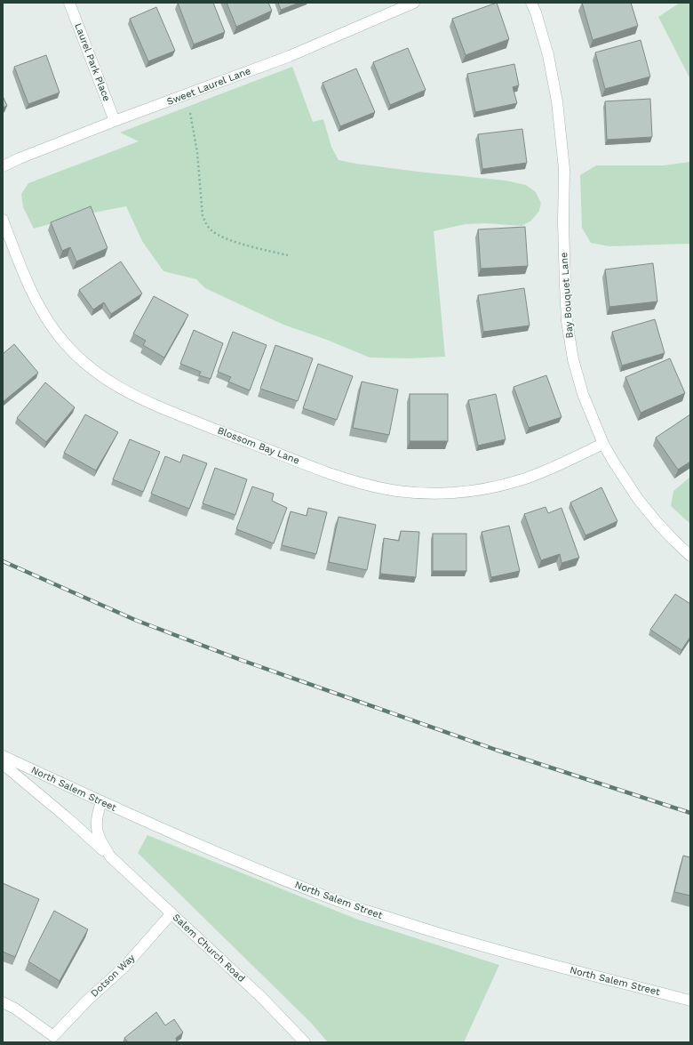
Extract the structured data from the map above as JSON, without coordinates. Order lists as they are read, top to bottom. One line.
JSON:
{"streets":{"street":["Laurel Park Place","Sweet Laurel Lane","Bay Bouquet Lane","Blossom Bay Lane","North Salem Street","Salem Church Road","Dotson Way"]},"crossings":[["Laurel Park Place","Sweet Laurel Lane"],["Bay Bouquet Lane","Blossom Bay Lane"],["North Salem Street","Salem Church Road"],["Salem Church Road","Dotson Way"]]}
